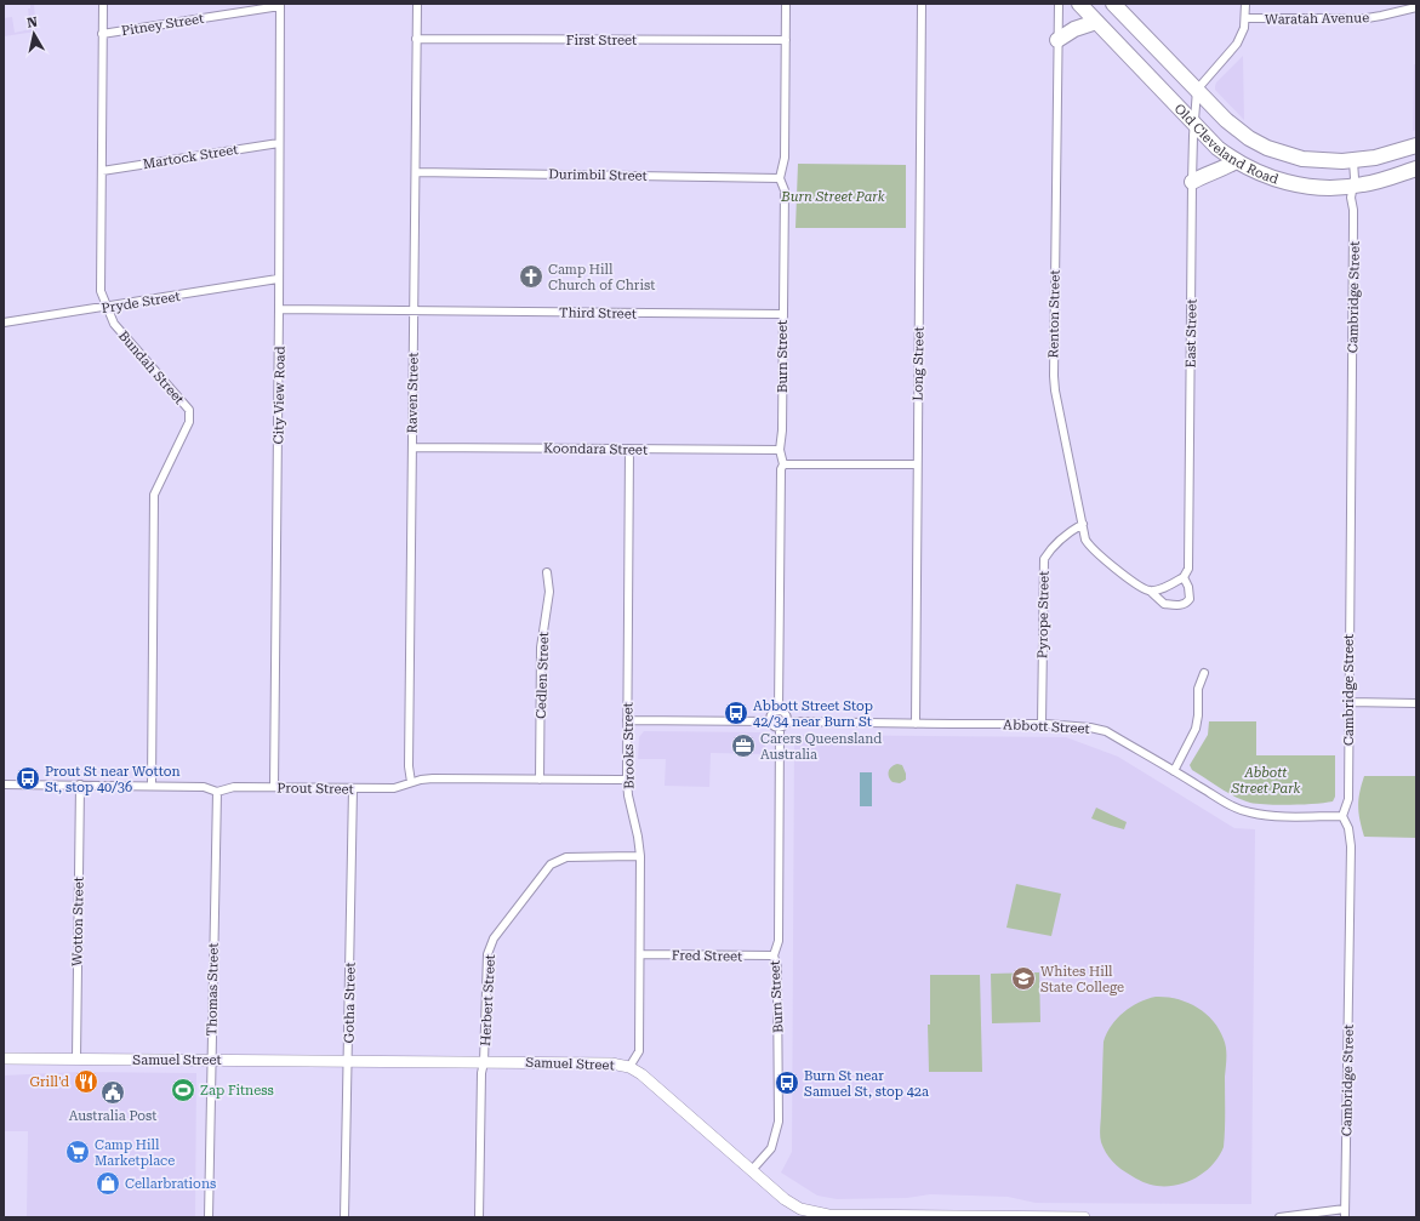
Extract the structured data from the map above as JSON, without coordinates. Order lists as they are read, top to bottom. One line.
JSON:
{"streets":{"highway":["Old Cleveland Road"],"street":["Waratah Avenue","Pitney Street","First Street","Martock Street","Durimbil Street","Cambridge Street","Pryde Street","Third Street","Renton Street","East Street","Burn Street","Long Street","Bundah Street","Raven Street","City View Road","Koondara Street","Pyrope Street","Cedlen Street","Abbott Street","Brooks Street","Prout Street","Wotton Street","Fred Street","Thomas Street","Herbert Street","Gotha Street","Samuel Street"]},"crossings":[["Pitney Street","Bundah Street"],["Pitney Street","City View Road"],["First Street","Burn Street"],["First Street","Raven Street"],["Old Cleveland Road","Cambridge Street"],["Old Cleveland Road","East Street"],["Martock Street","Bundah Street"],["Martock Street","City View Road"],["Durimbil Street","Burn Street"],["Durimbil Street","Raven Street"],["Cambridge Street","Abbott Street"],["Pryde Street","Bundah Street"],["Pryde Street","City View Road"],["Third Street","Burn Street"],["Third Street","Raven Street"],["Renton Street","East Street"],["Renton Street","Pyrope Street"],["Burn Street","Koondara Street"],["Burn Street","Abbott Street"],["Burn Street","Fred Street"],["Burn Street","Samuel Street"],["Long Street","Abbott Street"],["Bundah Street","Prout Street"],["Raven Street","Koondara Street"],["Raven Street","Prout Street"],["City View Road","Prout Street"],["Koondara Street","Brooks Street"],["Pyrope Street","Abbott Street"],["Cedlen Street","Prout Street"],["Brooks Street","Prout Street"],["Brooks Street","Fred Street"],["Brooks Street","Herbert Street"],["Brooks Street","Samuel Street"],["Prout Street","Wotton Street"],["Prout Street","Thomas Street"],["Prout Street","Gotha Street"],["Wotton Street","Samuel Street"],["Thomas Street","Samuel Street"],["Herbert Street","Samuel Street"],["Gotha Street","Samuel Street"]],"parks":["Burn Street Park","Abbott Street Park"],"places":{"church":["Camp Hill Church of Christ"],"bus stop":["Abbott Street Stop 42/34 near Burn St","Prout St near Wotton St, stop 40/36","Burn St near Samuel St, stop 42a"],"office":["Carers Queensland Australia"],"school or university":["Whites Hill State College"],"restaurant":["Grill'd"],"sports":["Zap Fitness"],"public building":["Australia Post"],"supermarket":["Camp Hill Marketplace"],"shop":["Cellarbrations"]},"north":"top"}
